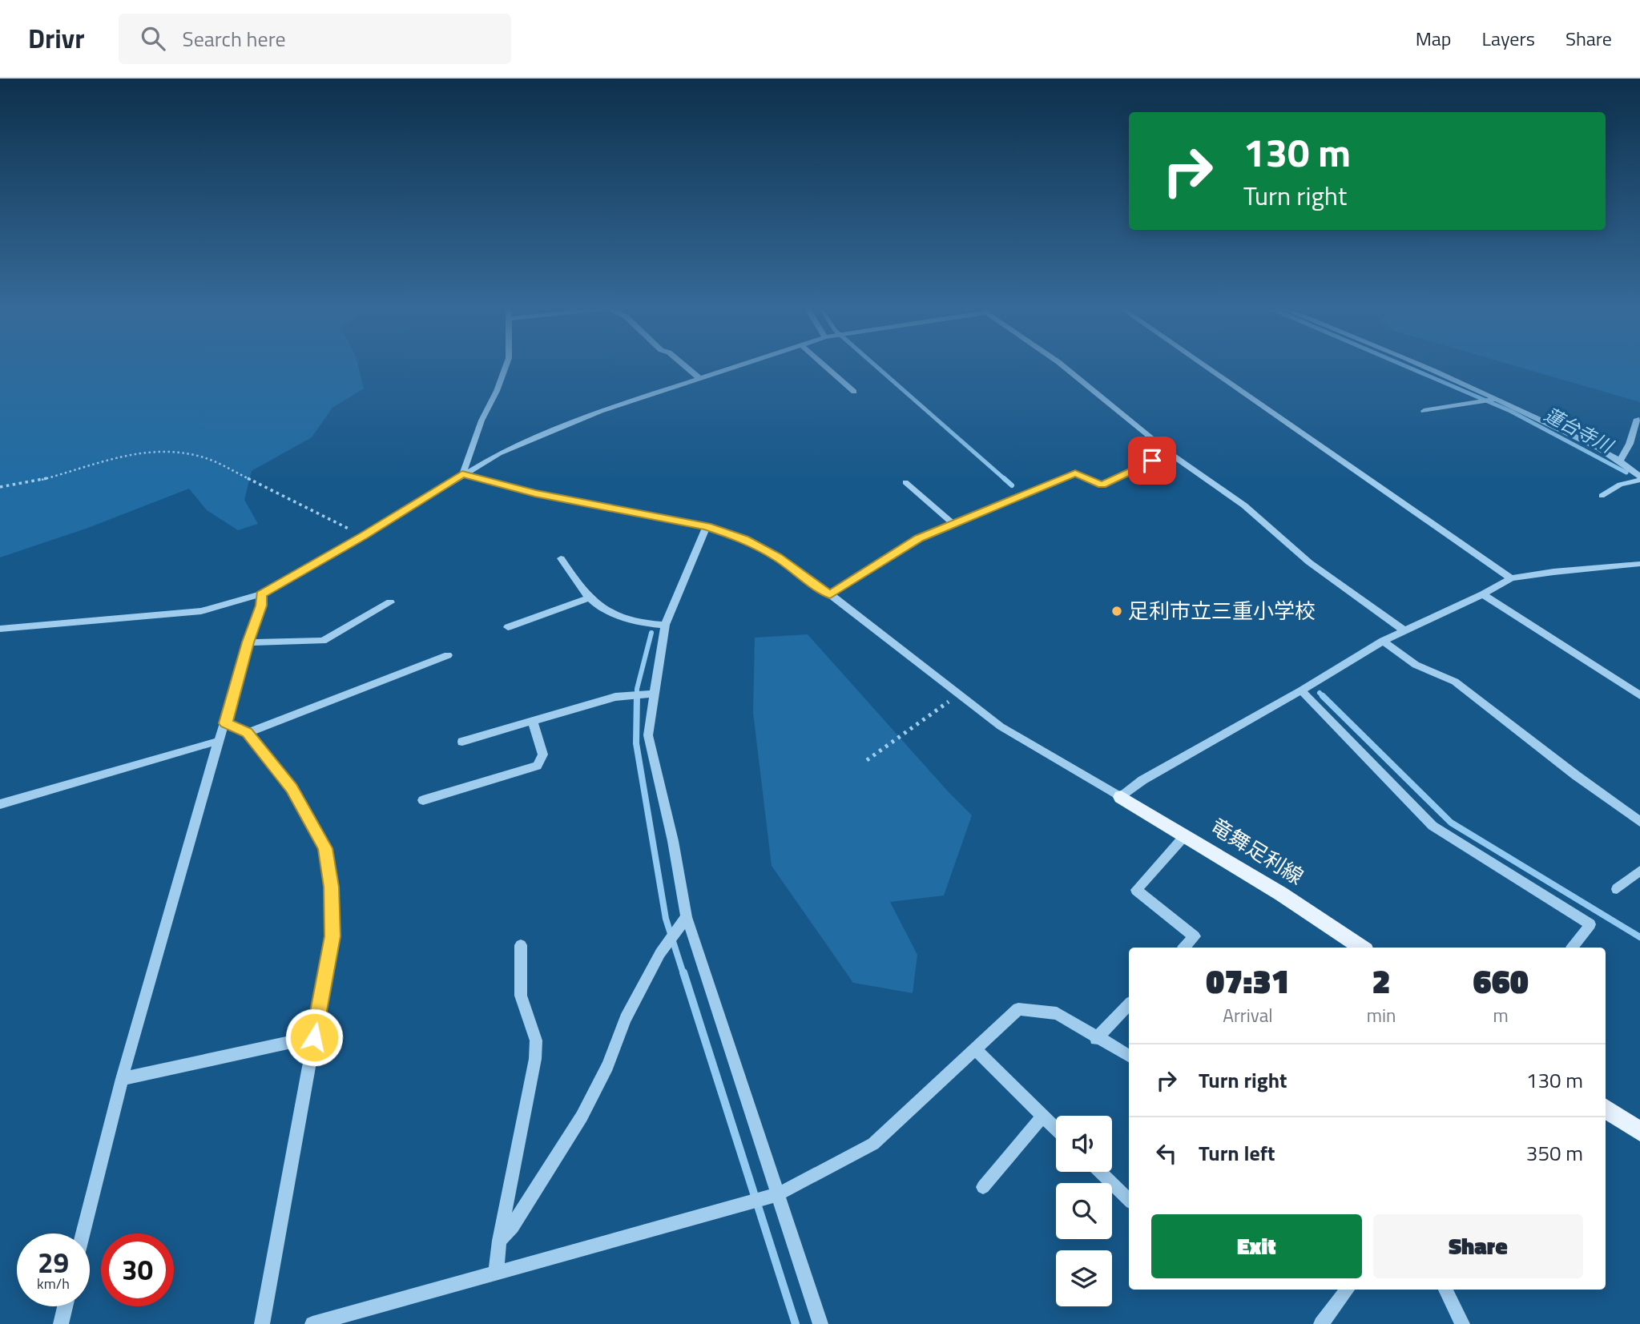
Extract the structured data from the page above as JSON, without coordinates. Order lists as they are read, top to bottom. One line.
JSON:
{"streets":{"main road":["竜舞足利線"]},"water":["蓮台寺川"],"places":["足利市立三重小学校"],"page":{"header":"Drivr","search":"Search here","nav":["Map","Layers","Share"],"turn":["130 m","Turn right"],"eta":["07:31","Arrival","2","min","660","m"],"list":[{"name":"Turn right","value":"130 m"},{"name":"Turn left","value":"350 m"}],"buttons":["Exit","Share"],"speed":"29 km/h","limit":"30"}}
